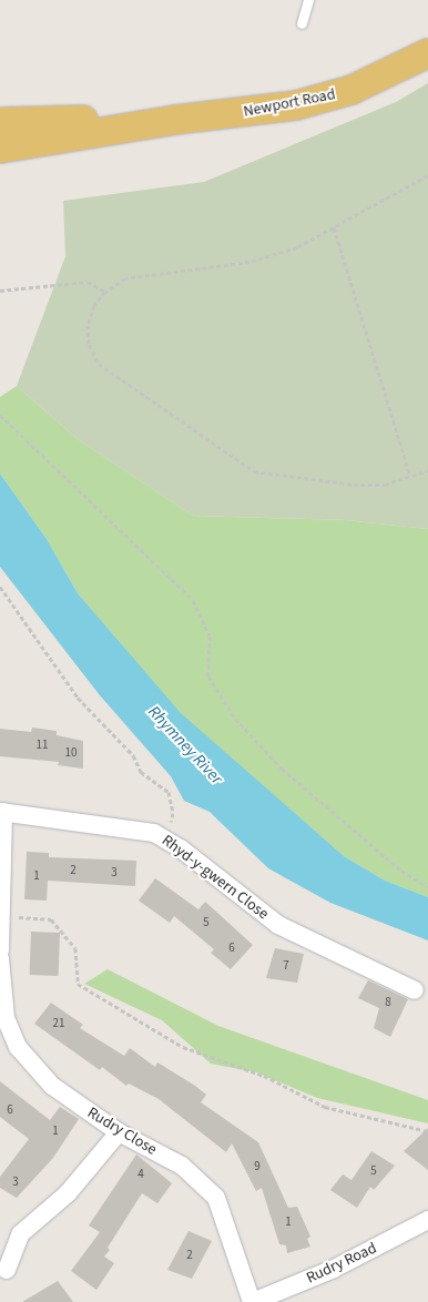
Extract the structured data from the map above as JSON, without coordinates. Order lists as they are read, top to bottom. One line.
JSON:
{"streets":{"main road":["Newport Road"],"street":["Rhyd-y-gwern Close","Rudry Close","Rudry Road"]},"crossings":[["Rudry Close","Rudry Road"]],"water":["Rhymney River"],"house_numbers":["11","10","2","3","1","5","6","7","8","21","6","1","9","5","4","3","1","2"]}
